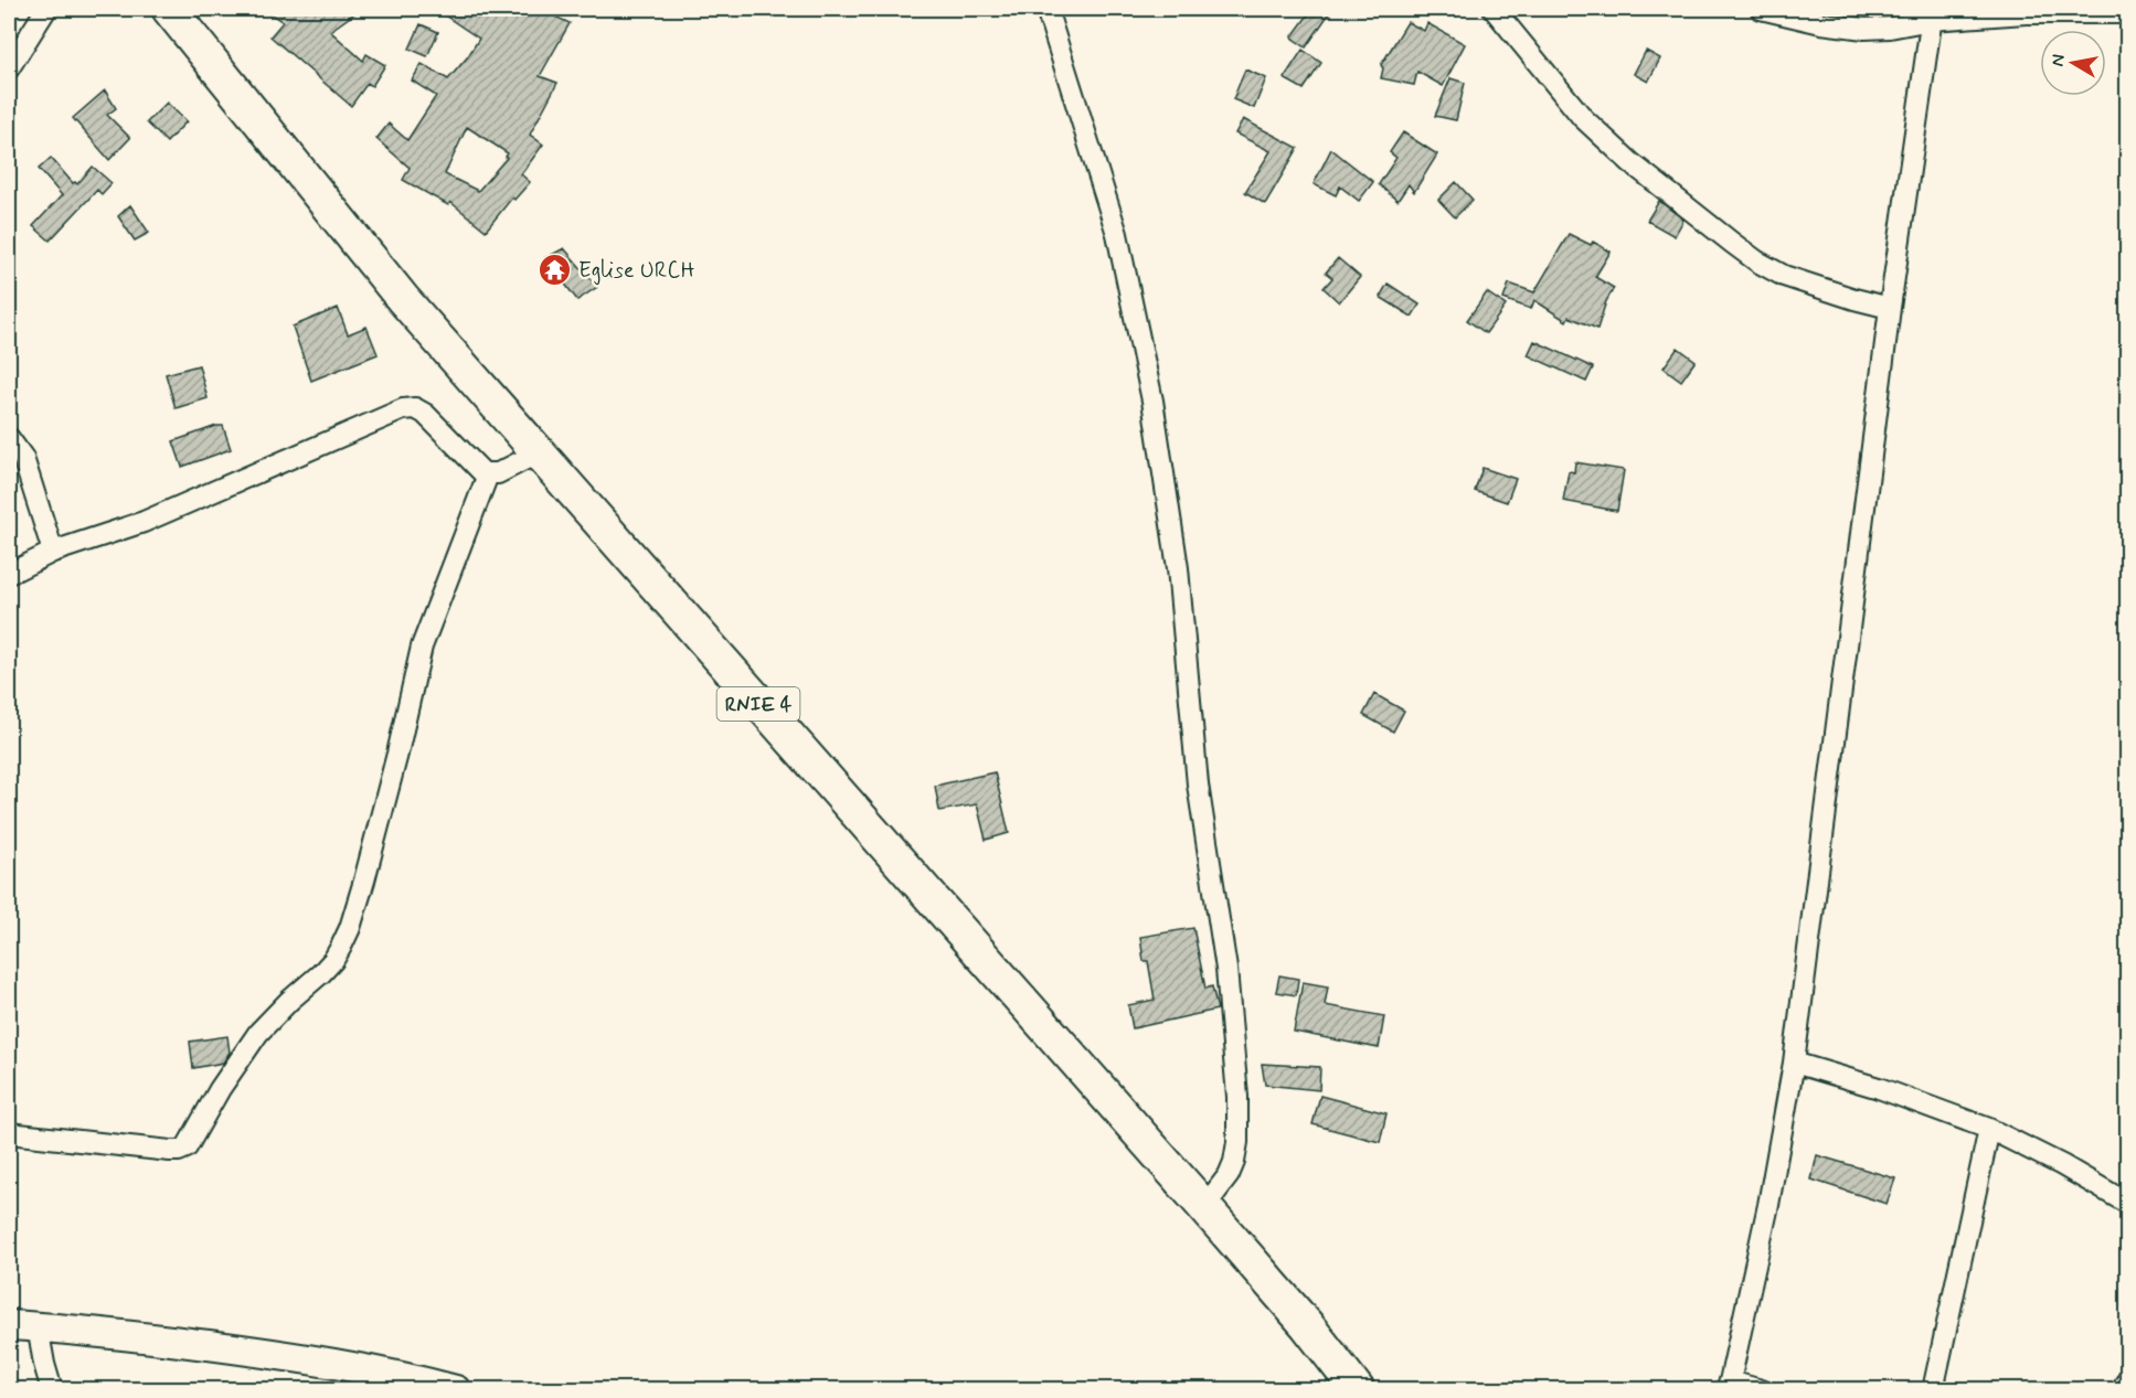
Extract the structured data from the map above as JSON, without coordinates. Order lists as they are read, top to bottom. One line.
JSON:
{"streets":{"main road":["RNIE 4"]},"places":{"temple":["Eglise URCH"]},"north":"left"}
